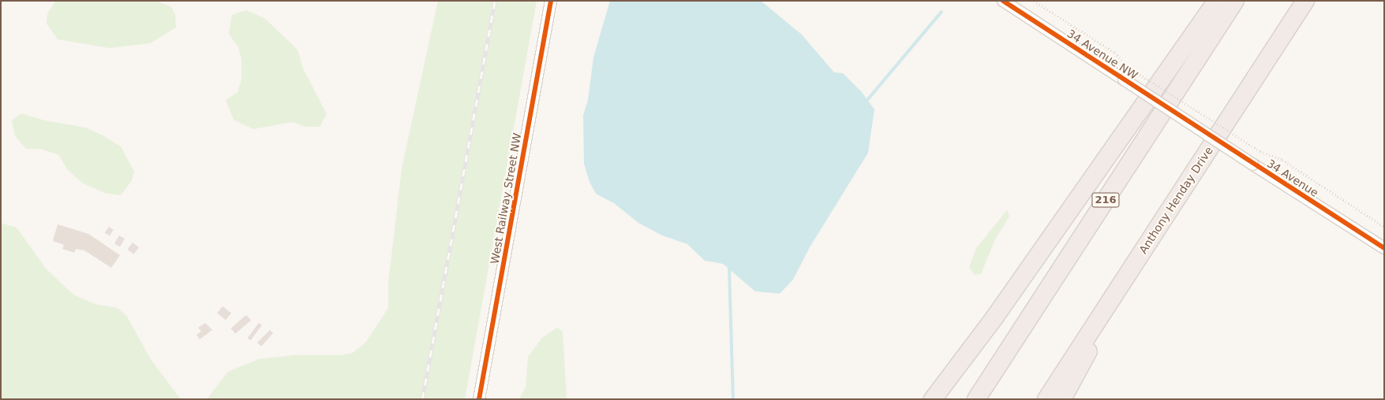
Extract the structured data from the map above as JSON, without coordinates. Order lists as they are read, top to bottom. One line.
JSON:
{"streets":{"highway":["216","Anthony Henday Drive"],"street":["34 Avenue NW","34 Avenue","West Railway Street NW"]},"crossings":[["34 Avenue NW","34 Avenue"]]}
